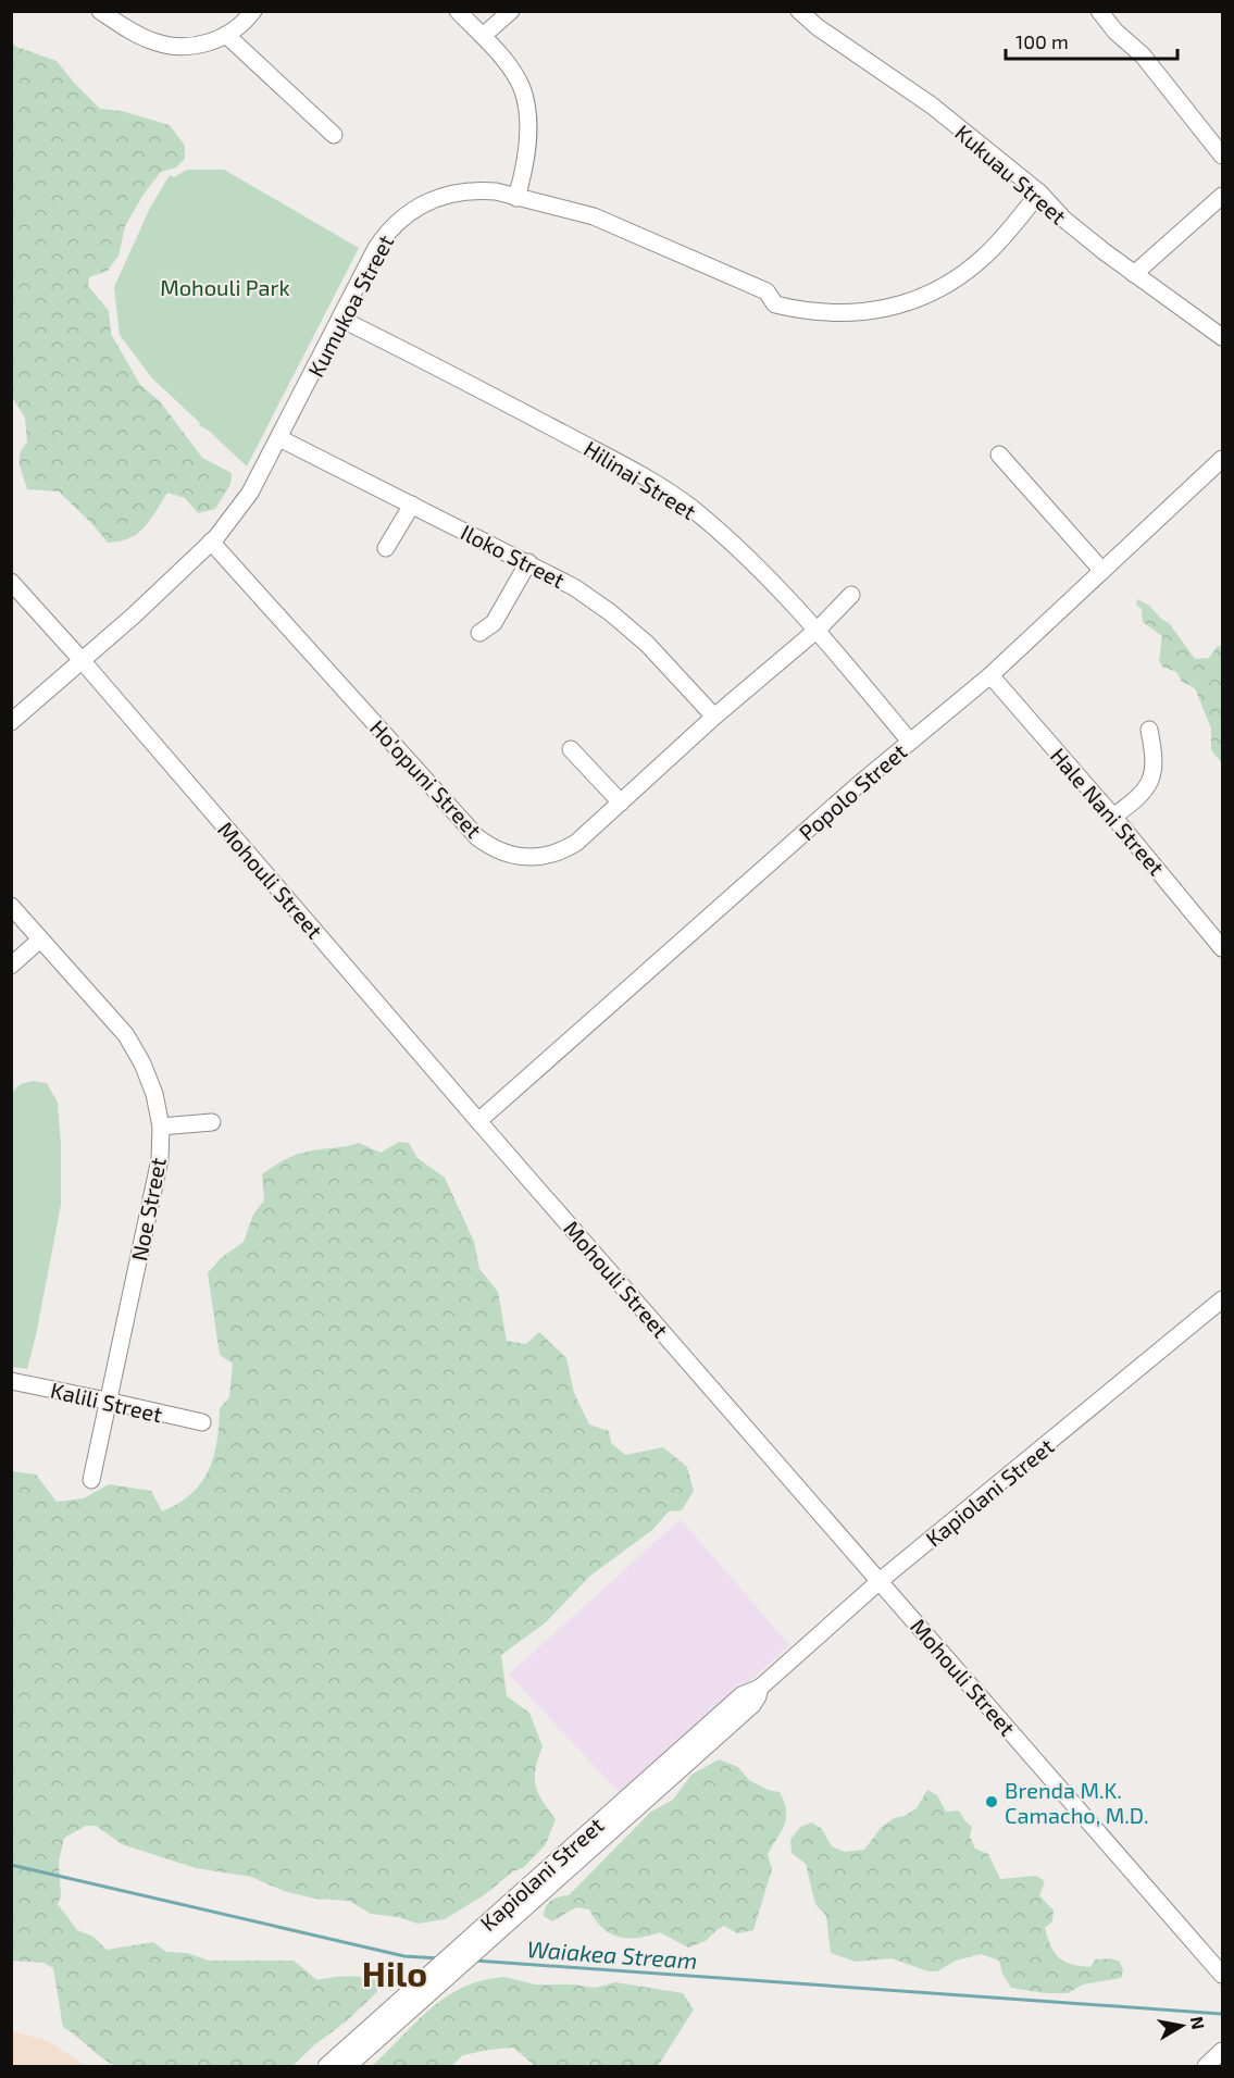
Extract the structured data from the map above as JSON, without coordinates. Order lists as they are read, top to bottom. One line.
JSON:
{"streets":{"street":["Kukuau Street","Kumukoa Street","Hilinai Street","Iloko Street","Ho'opuni Street","Popolo Street","Hale Nani Street","Mohouli Street","Noe Street","Kalili Street","Kapiolani Street"]},"crossings":[["Kukuau Street","Kumukoa Street"],["Kumukoa Street","Hilinai Street"],["Kumukoa Street","Iloko Street"],["Kumukoa Street","Ho'opuni Street"],["Kumukoa Street","Mohouli Street"],["Hilinai Street","Ho'opuni Street"],["Hilinai Street","Popolo Street"],["Iloko Street","Ho'opuni Street"],["Popolo Street","Hale Nani Street"],["Popolo Street","Mohouli Street"],["Mohouli Street","Kapiolani Street"],["Noe Street","Kalili Street"]],"districts":["Hilo"],"water":["Waiakea Stream"],"parks":["Mohouli Park"],"places":["Brenda M.K. Camacho, M.D."],"scale_bar":"100 m","north":"right"}
